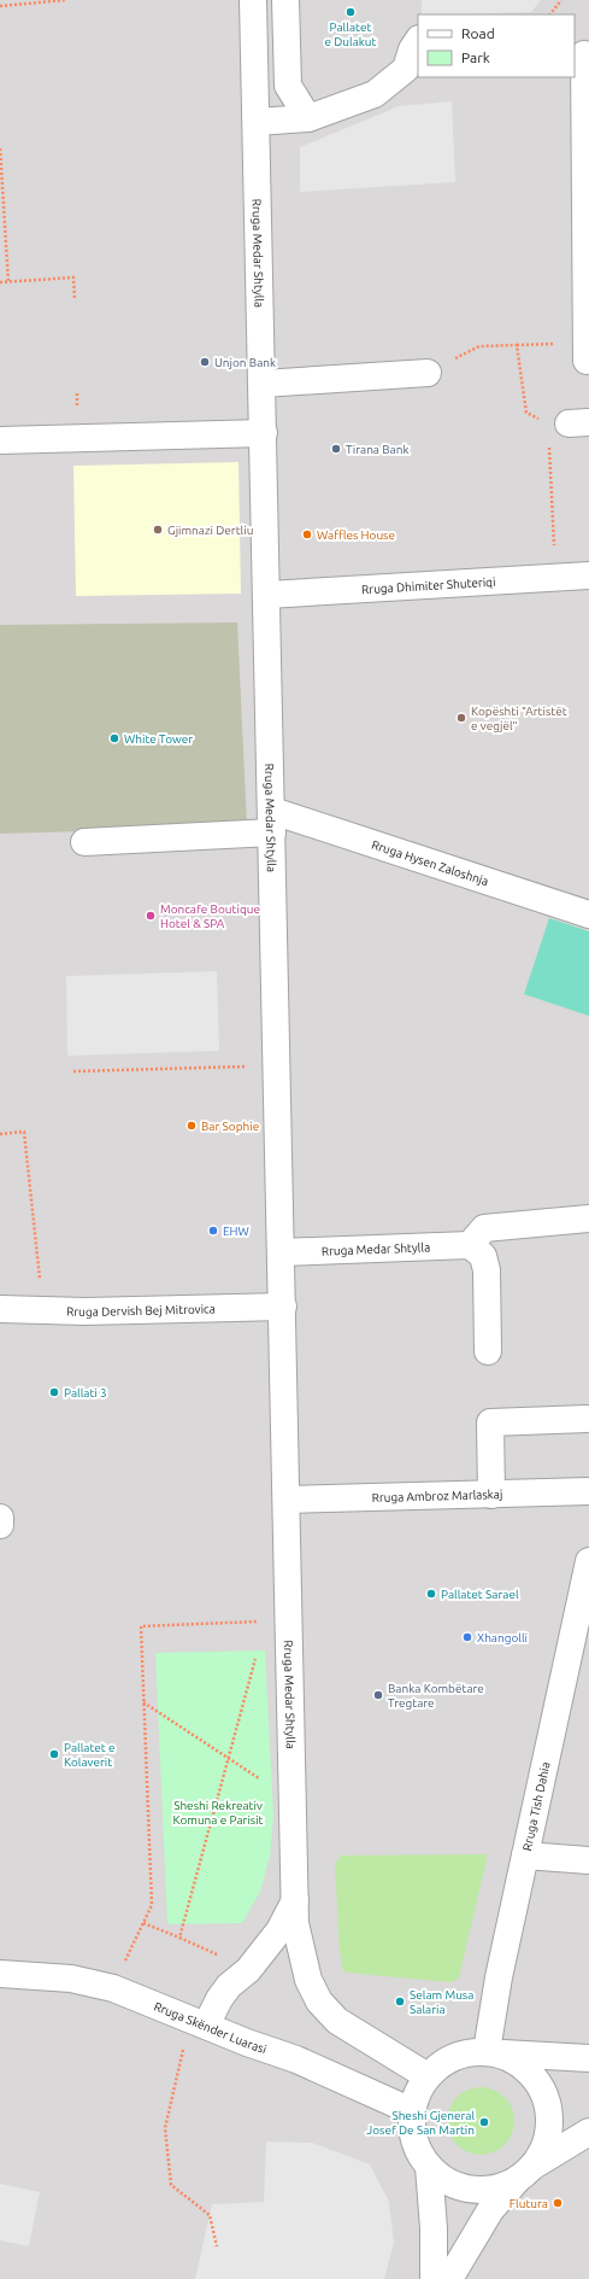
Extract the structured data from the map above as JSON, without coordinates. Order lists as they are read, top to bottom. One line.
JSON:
{"streets":{"street":["Rruga Medar Shtylla","Rruga Dhimiter Shuteriqi","Rruga Hysen Zaloshnja","Rruga Dervish Bej Mitrovica","Rruga Ambroz Marlaskaj","Rruga Tish Dahia","Rruga Skënder Luarasi"]},"crossings":[["Rruga Medar Shtylla","Rruga Dhimiter Shuteriqi"],["Rruga Medar Shtylla","Rruga Hysen Zaloshnja"],["Rruga Medar Shtylla","Rruga Dervish Bej Mitrovica"],["Rruga Medar Shtylla","Rruga Ambroz Marlaskaj"],["Rruga Medar Shtylla","Rruga Tish Dahia"],["Rruga Medar Shtylla","Rruga Skënder Luarasi"],["Rruga Tish Dahia","Rruga Skënder Luarasi"]],"parks":["Sheshi Rekreativ Komuna e Parisit"],"places":["Pallatet e Dulakut","Unjon Bank","Tirana Bank","Gjimnazi Dertliu","Waffles House","Kopështi \"Artistët e vegjël\"","White Tower","Moncafe Boutique Hotel & SPA","Bar Sophie","EHW","Pallati 3","Pallatet Sarael","Xhangolli","Banka Kombëtare Tregtare","Pallatet e Kolaverit","Selam Musa Salaria","Sheshi Gjeneral Josef De San Martin","Flutura"],"legend":["Road","Park"]}
